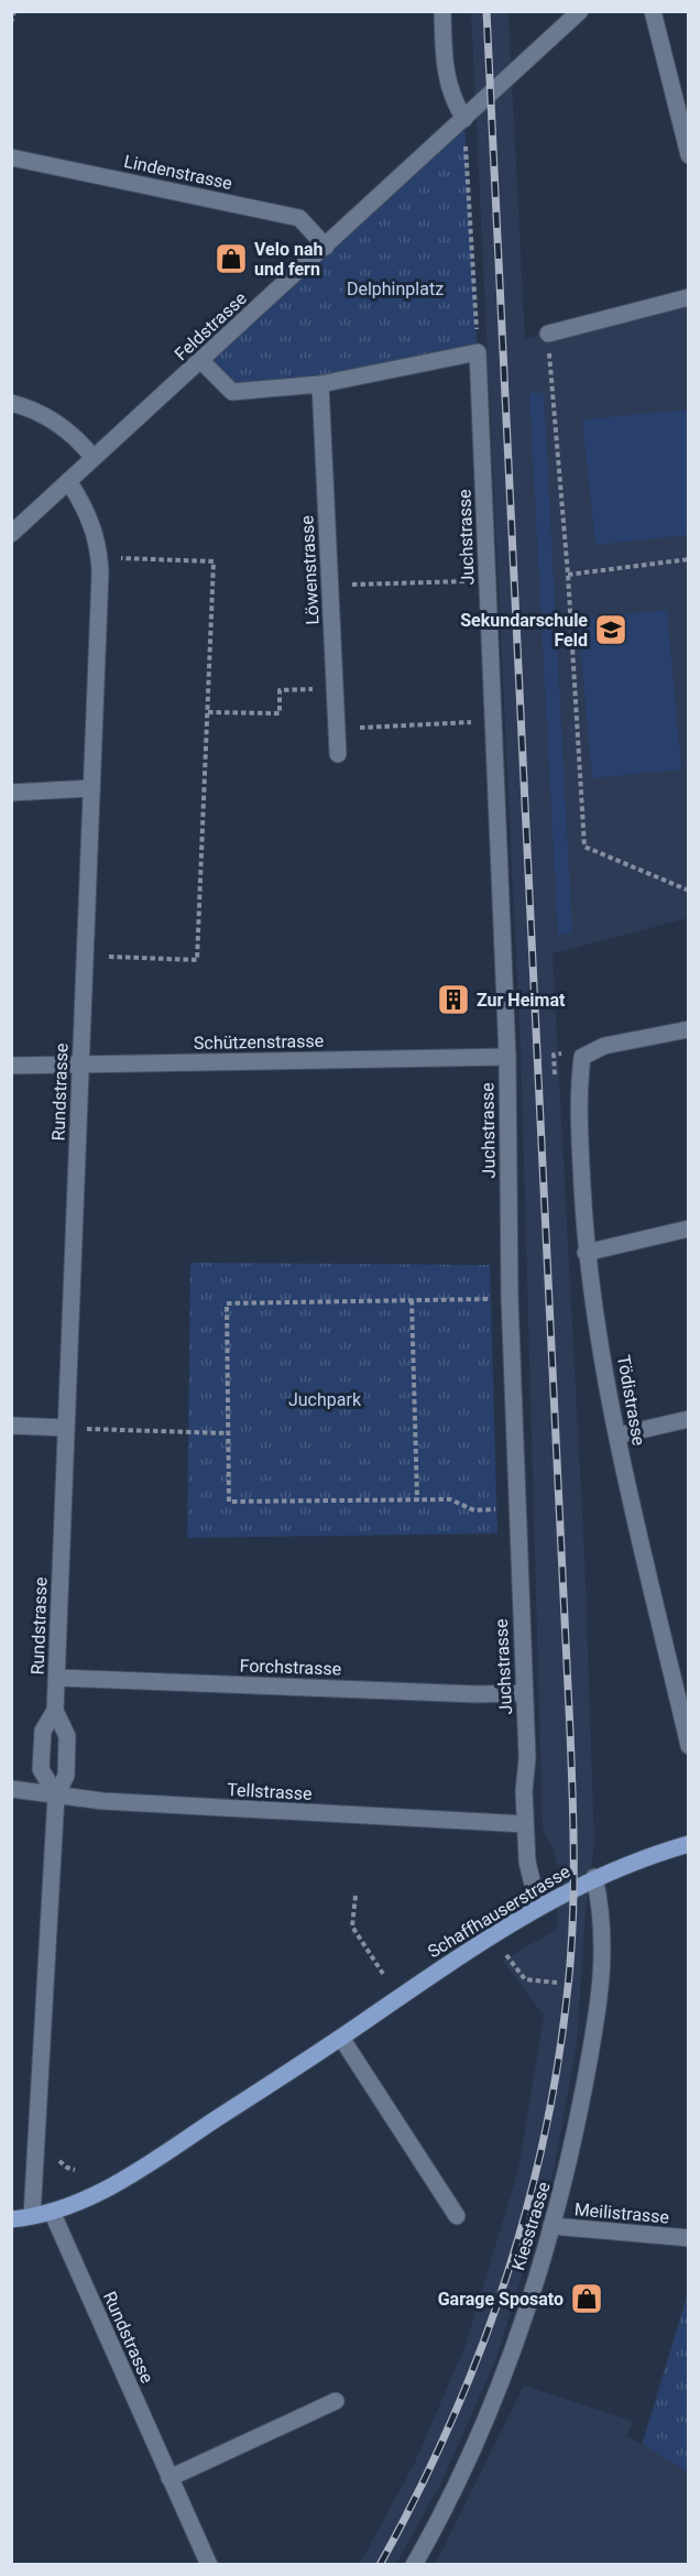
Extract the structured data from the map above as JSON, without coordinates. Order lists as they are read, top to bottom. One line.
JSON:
{"streets":{"main road":["Schaffhauserstrasse"],"street":["Lindenstrasse","Feldstrasse","Juchstrasse","Löwenstrasse","Schützenstrasse","Rundstrasse","Tödistrasse","Forchstrasse","Tellstrasse","Meilistrasse","Kiesstrasse"]},"crossings":[["Lindenstrasse","Feldstrasse"],["Feldstrasse","Rundstrasse"],["Juchstrasse","Schützenstrasse"],["Juchstrasse","Forchstrasse"],["Juchstrasse","Tellstrasse"],["Juchstrasse","Schaffhauserstrasse"],["Schützenstrasse","Rundstrasse"],["Rundstrasse","Forchstrasse"],["Rundstrasse","Tellstrasse"],["Rundstrasse","Schaffhauserstrasse"],["Schaffhauserstrasse","Kiesstrasse"],["Meilistrasse","Kiesstrasse"]],"parks":["Delphinplatz","Juchpark"],"places":{"shop":["Velo nah und fern","Garage Sposato"],"school or university":["Sekundarschule Feld"],"building":["Zur Heimat"]}}
